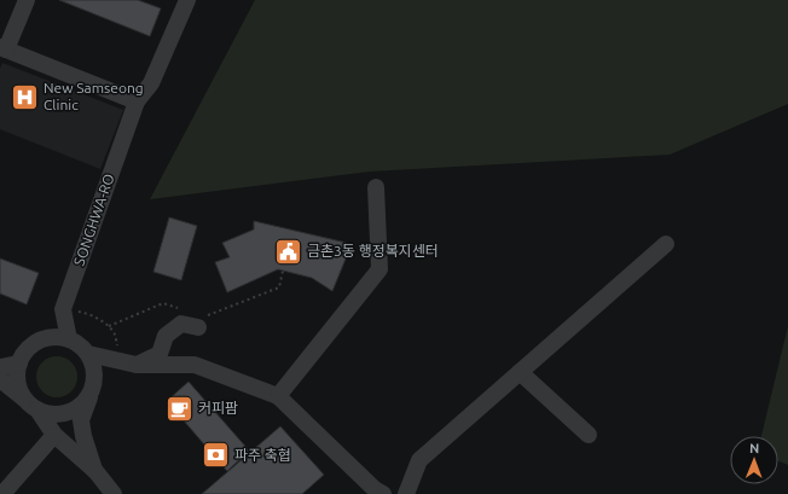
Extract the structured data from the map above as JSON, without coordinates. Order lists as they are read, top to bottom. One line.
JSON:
{"streets":{"street":["SONGHWA-RO"]},"places":{"hospital":["New Samseong Clinic"],"public building":["금촌3동 행정복지센터"],"cafe":["커피팜"],"bank":["파주 축협"]},"north":"top"}
